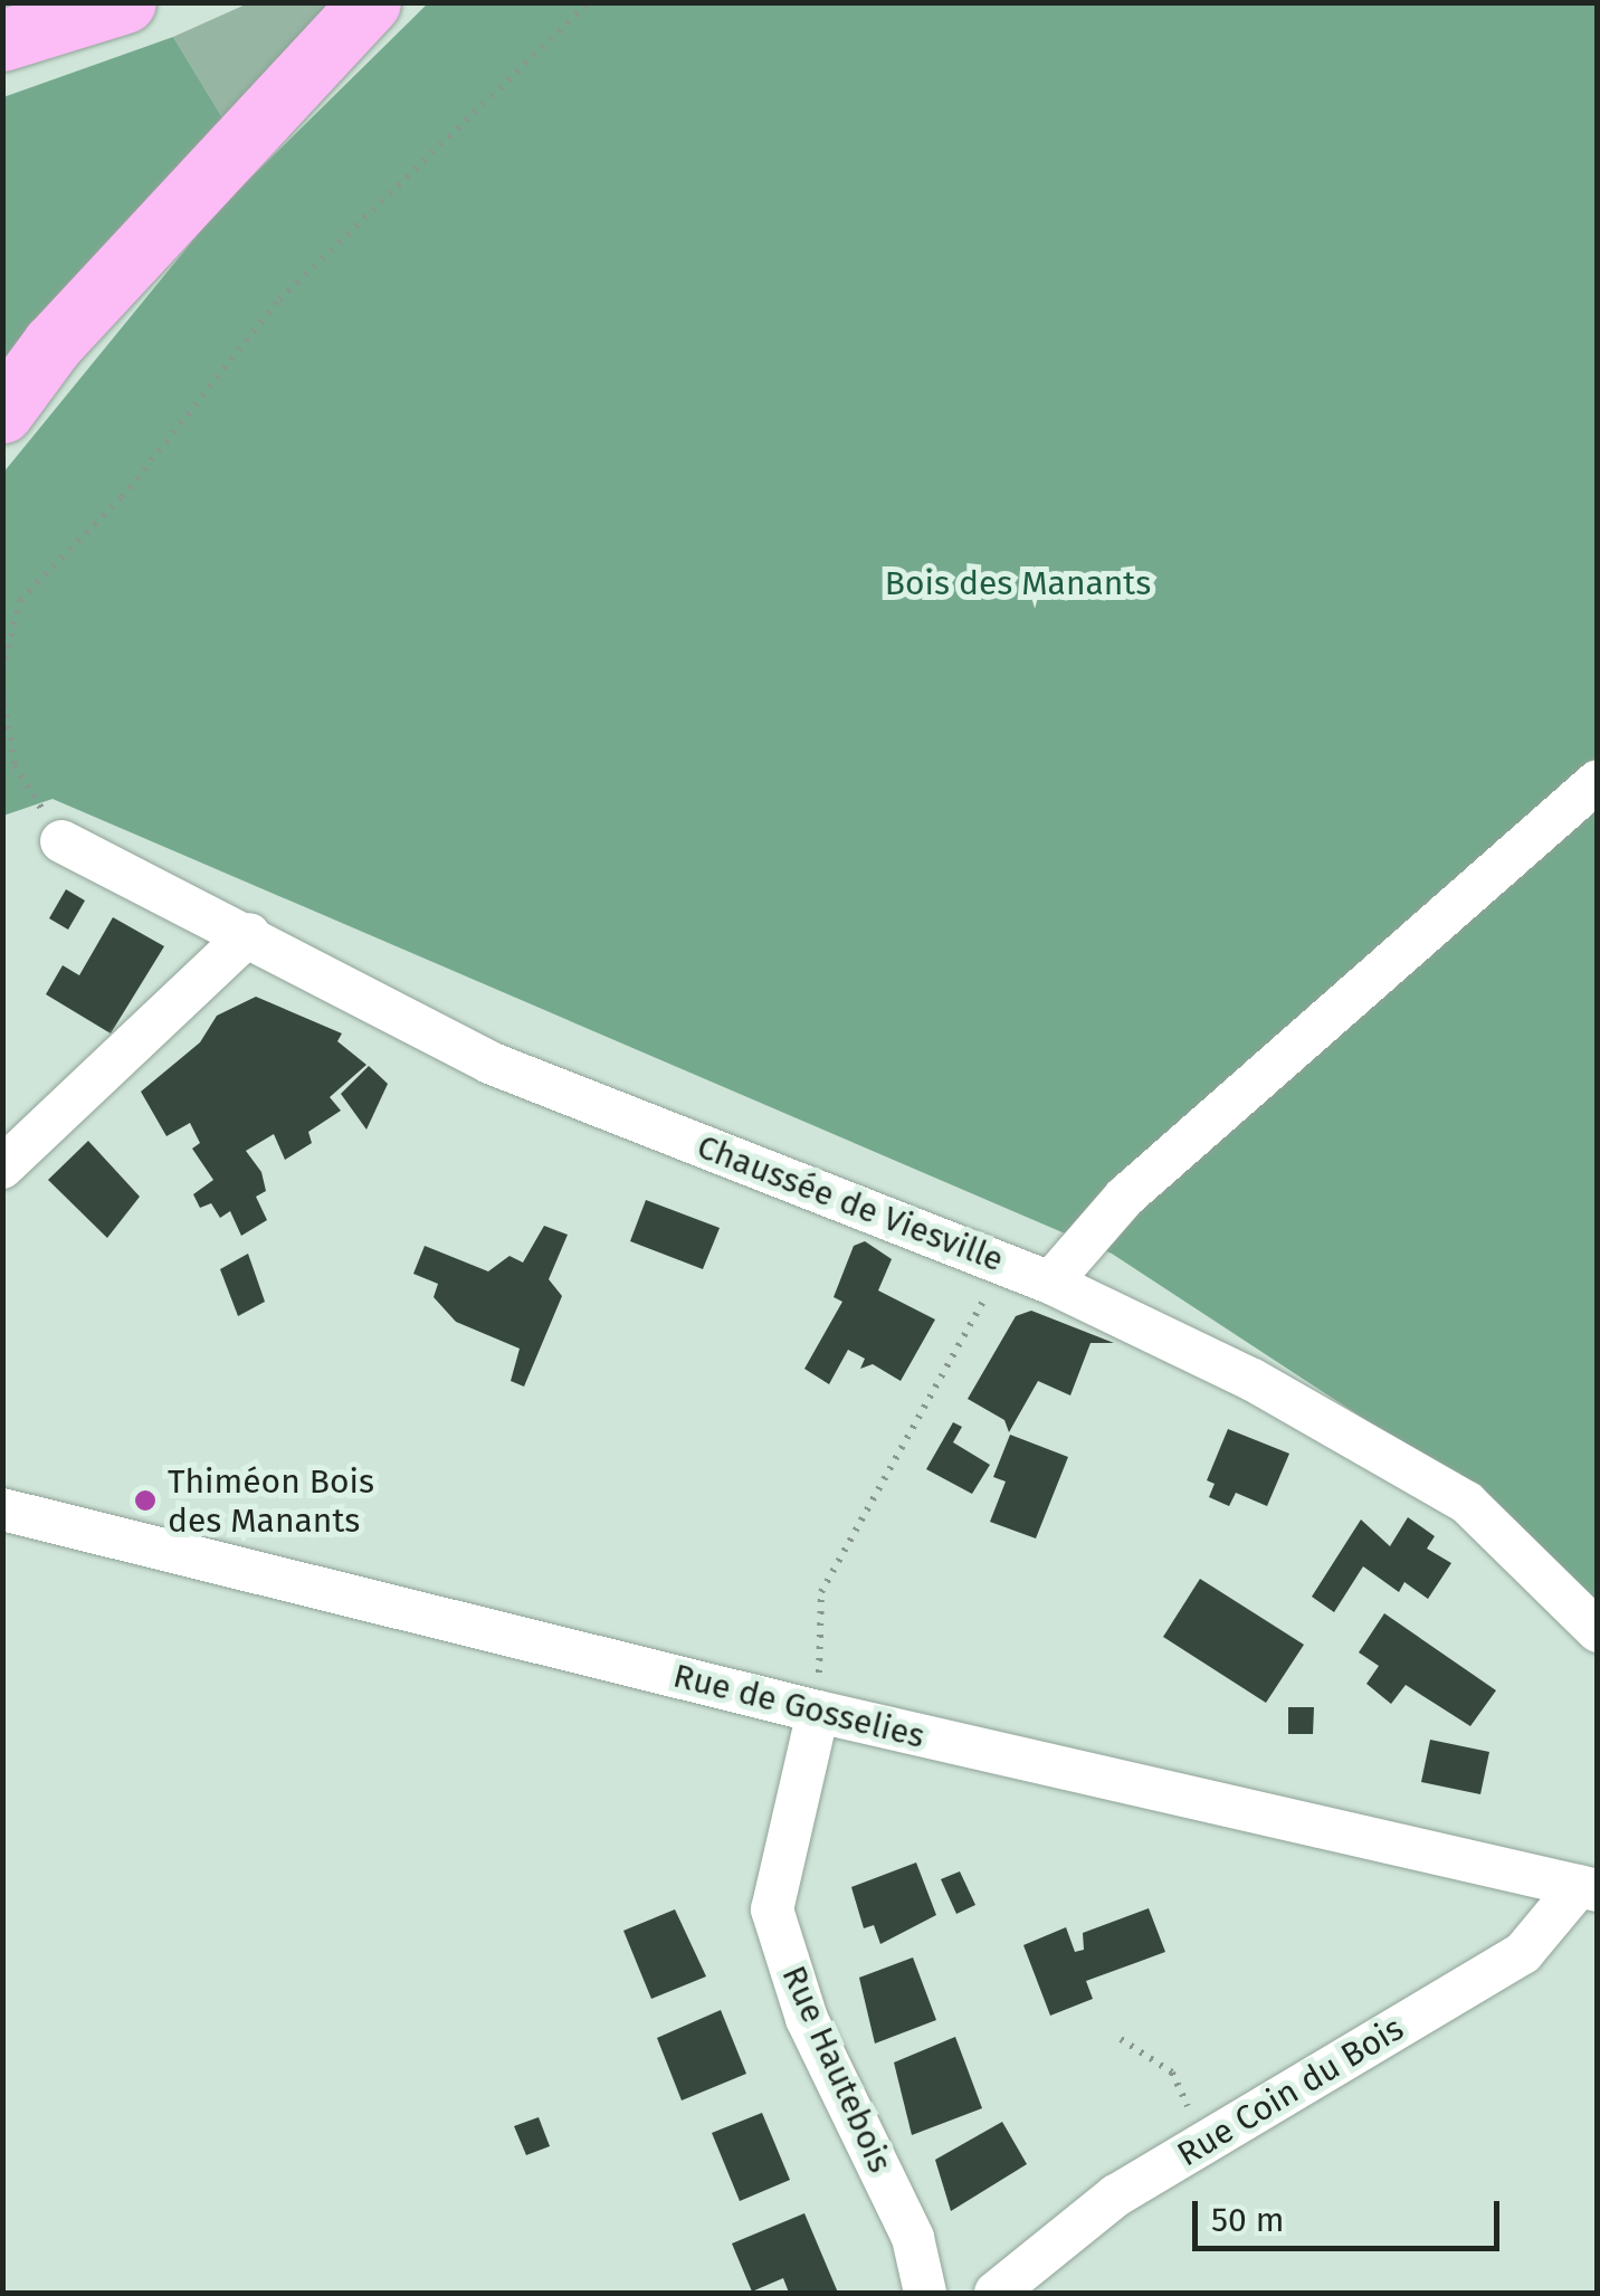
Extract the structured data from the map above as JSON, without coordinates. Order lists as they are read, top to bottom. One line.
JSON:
{"streets":{"street":["Chaussée de Viesville","Rue de Gosselies","Rue Hautebois","Rue Coin du Bois"]},"crossings":[["Rue de Gosselies","Rue Hautebois"],["Rue de Gosselies","Rue Coin du Bois"]],"parks":["Bois des Manants"],"places":["Thiméon Bois des Manants"],"scale_bar":"50 m"}
